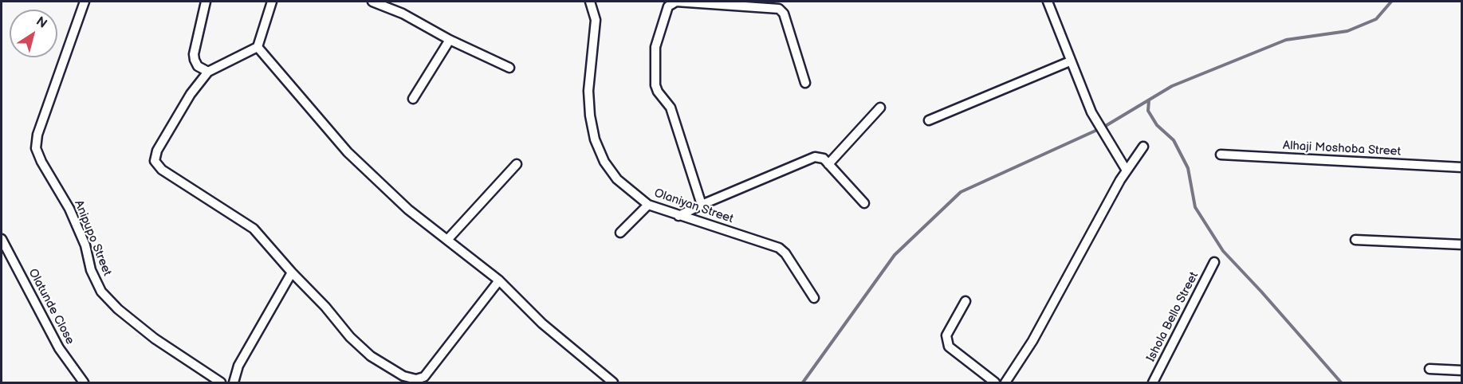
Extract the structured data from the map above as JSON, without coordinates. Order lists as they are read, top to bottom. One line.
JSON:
{"streets":{"street":["Alhaji Moshoba Street","Olaniyan Street","Anipupo Street","Olatunde Close","Ishola Bello Street"]},"north":"top right"}
